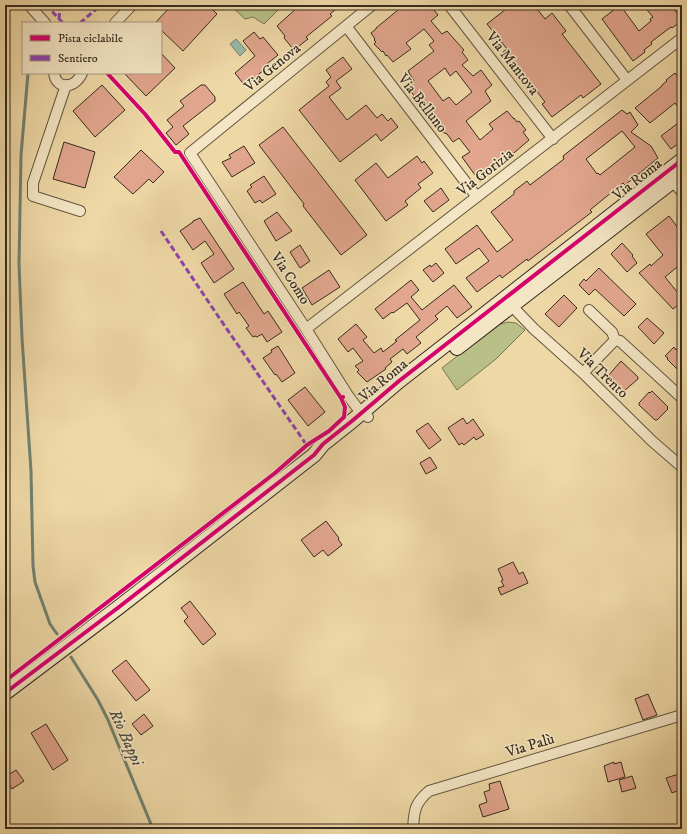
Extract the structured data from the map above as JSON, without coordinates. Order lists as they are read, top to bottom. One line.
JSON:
{"streets":{"street":["Via Mantova","Via Genova","Via Belluno","Via Gorizia","Via Roma","Via Como","Via Trento","Via Palù"]},"crossings":[["Via Mantova","Via Gorizia"],["Via Genova","Via Belluno"],["Via Genova","Via Como"],["Via Belluno","Via Gorizia"],["Via Gorizia","Via Como"],["Via Roma","Via Como"],["Via Roma","Via Trento"]],"water":["Rio Bappi"],"legend":["Pista ciclabile","Sentiero"]}
